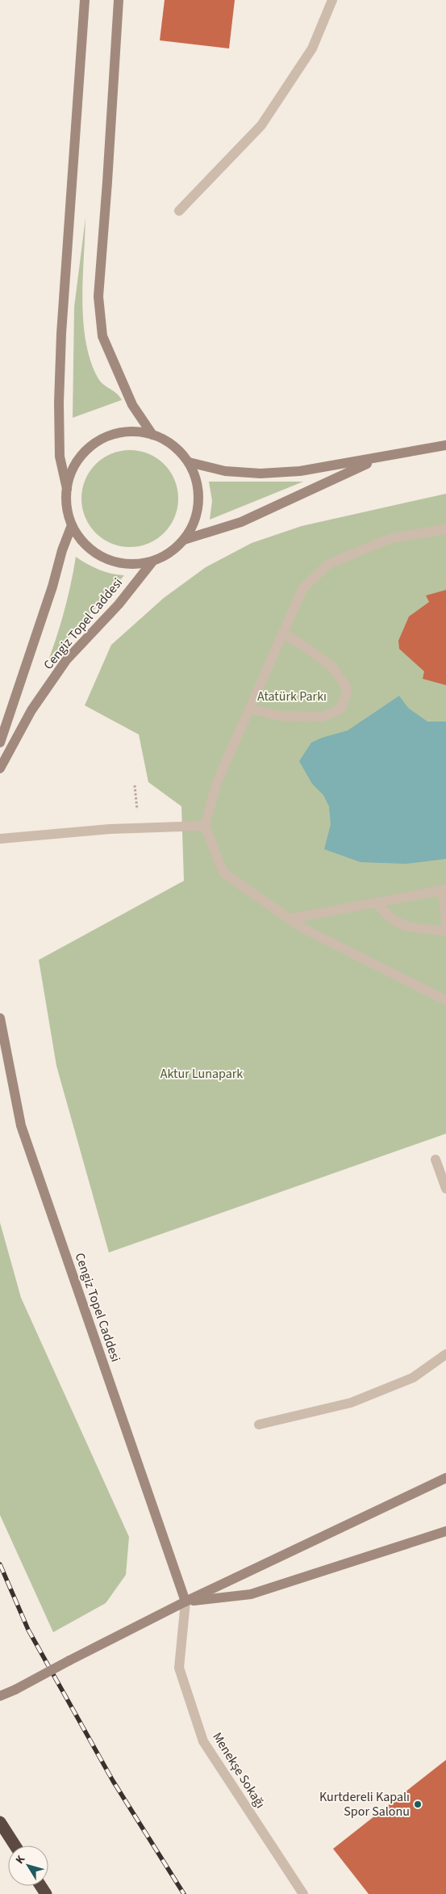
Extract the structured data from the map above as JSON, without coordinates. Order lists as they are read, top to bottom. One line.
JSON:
{"streets":{"main road":["Cengiz Topel Caddesi"],"street":["Menekşe Sokağı"]},"crossings":[["Cengiz Topel Caddesi","Menekşe Sokağı"]],"parks":["Atatürk Parkı","Aktur Lunapark"],"places":["Kurtdereli Kapalı Spor Salonu"],"north":"top left"}
